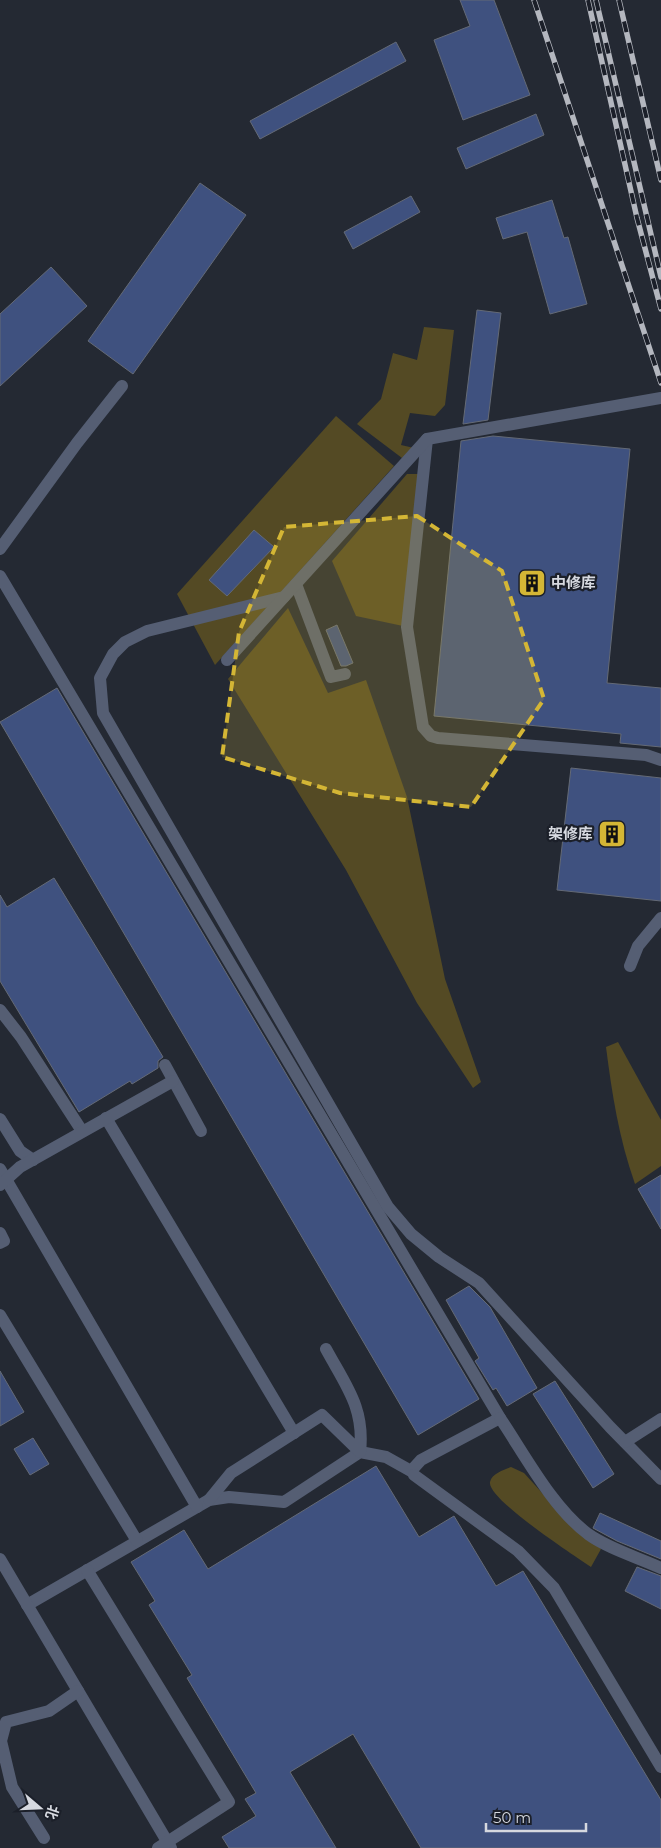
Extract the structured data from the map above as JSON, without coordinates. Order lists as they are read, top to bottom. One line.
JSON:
{"places":{"building":["中修库","架修库"]},"scale_bar":"50 m","north":"right"}
